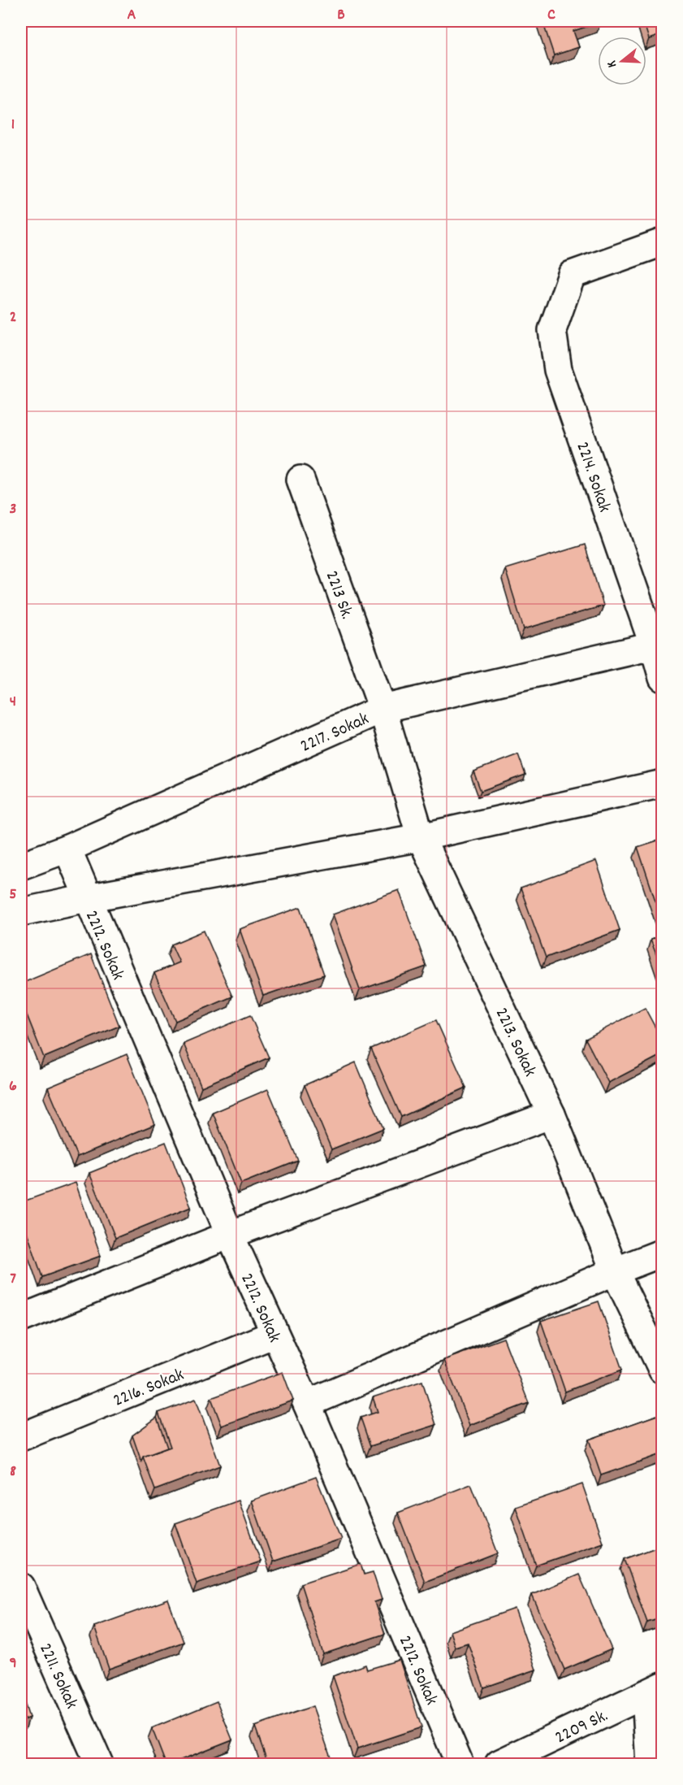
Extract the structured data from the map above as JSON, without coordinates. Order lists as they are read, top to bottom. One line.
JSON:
{"streets":{"street":["2214. Sokak","2213 Sk.","2217. Sokak","2212. Sokak","2213. Sokak","2216. Sokak","2211. Sokak","2209 Sk."]},"crossings":[["2214. Sokak","2217. Sokak"],["2213 Sk.","2217. Sokak"],["2213 Sk.","2213. Sokak"],["2217. Sokak","2212. Sokak"],["2217. Sokak","2213. Sokak"],["2212. Sokak","2216. Sokak"]],"north":"left","grid":{"columns":["A","B","C"],"rows":["1","2","3","4","5","6","7","8","9"]}}
